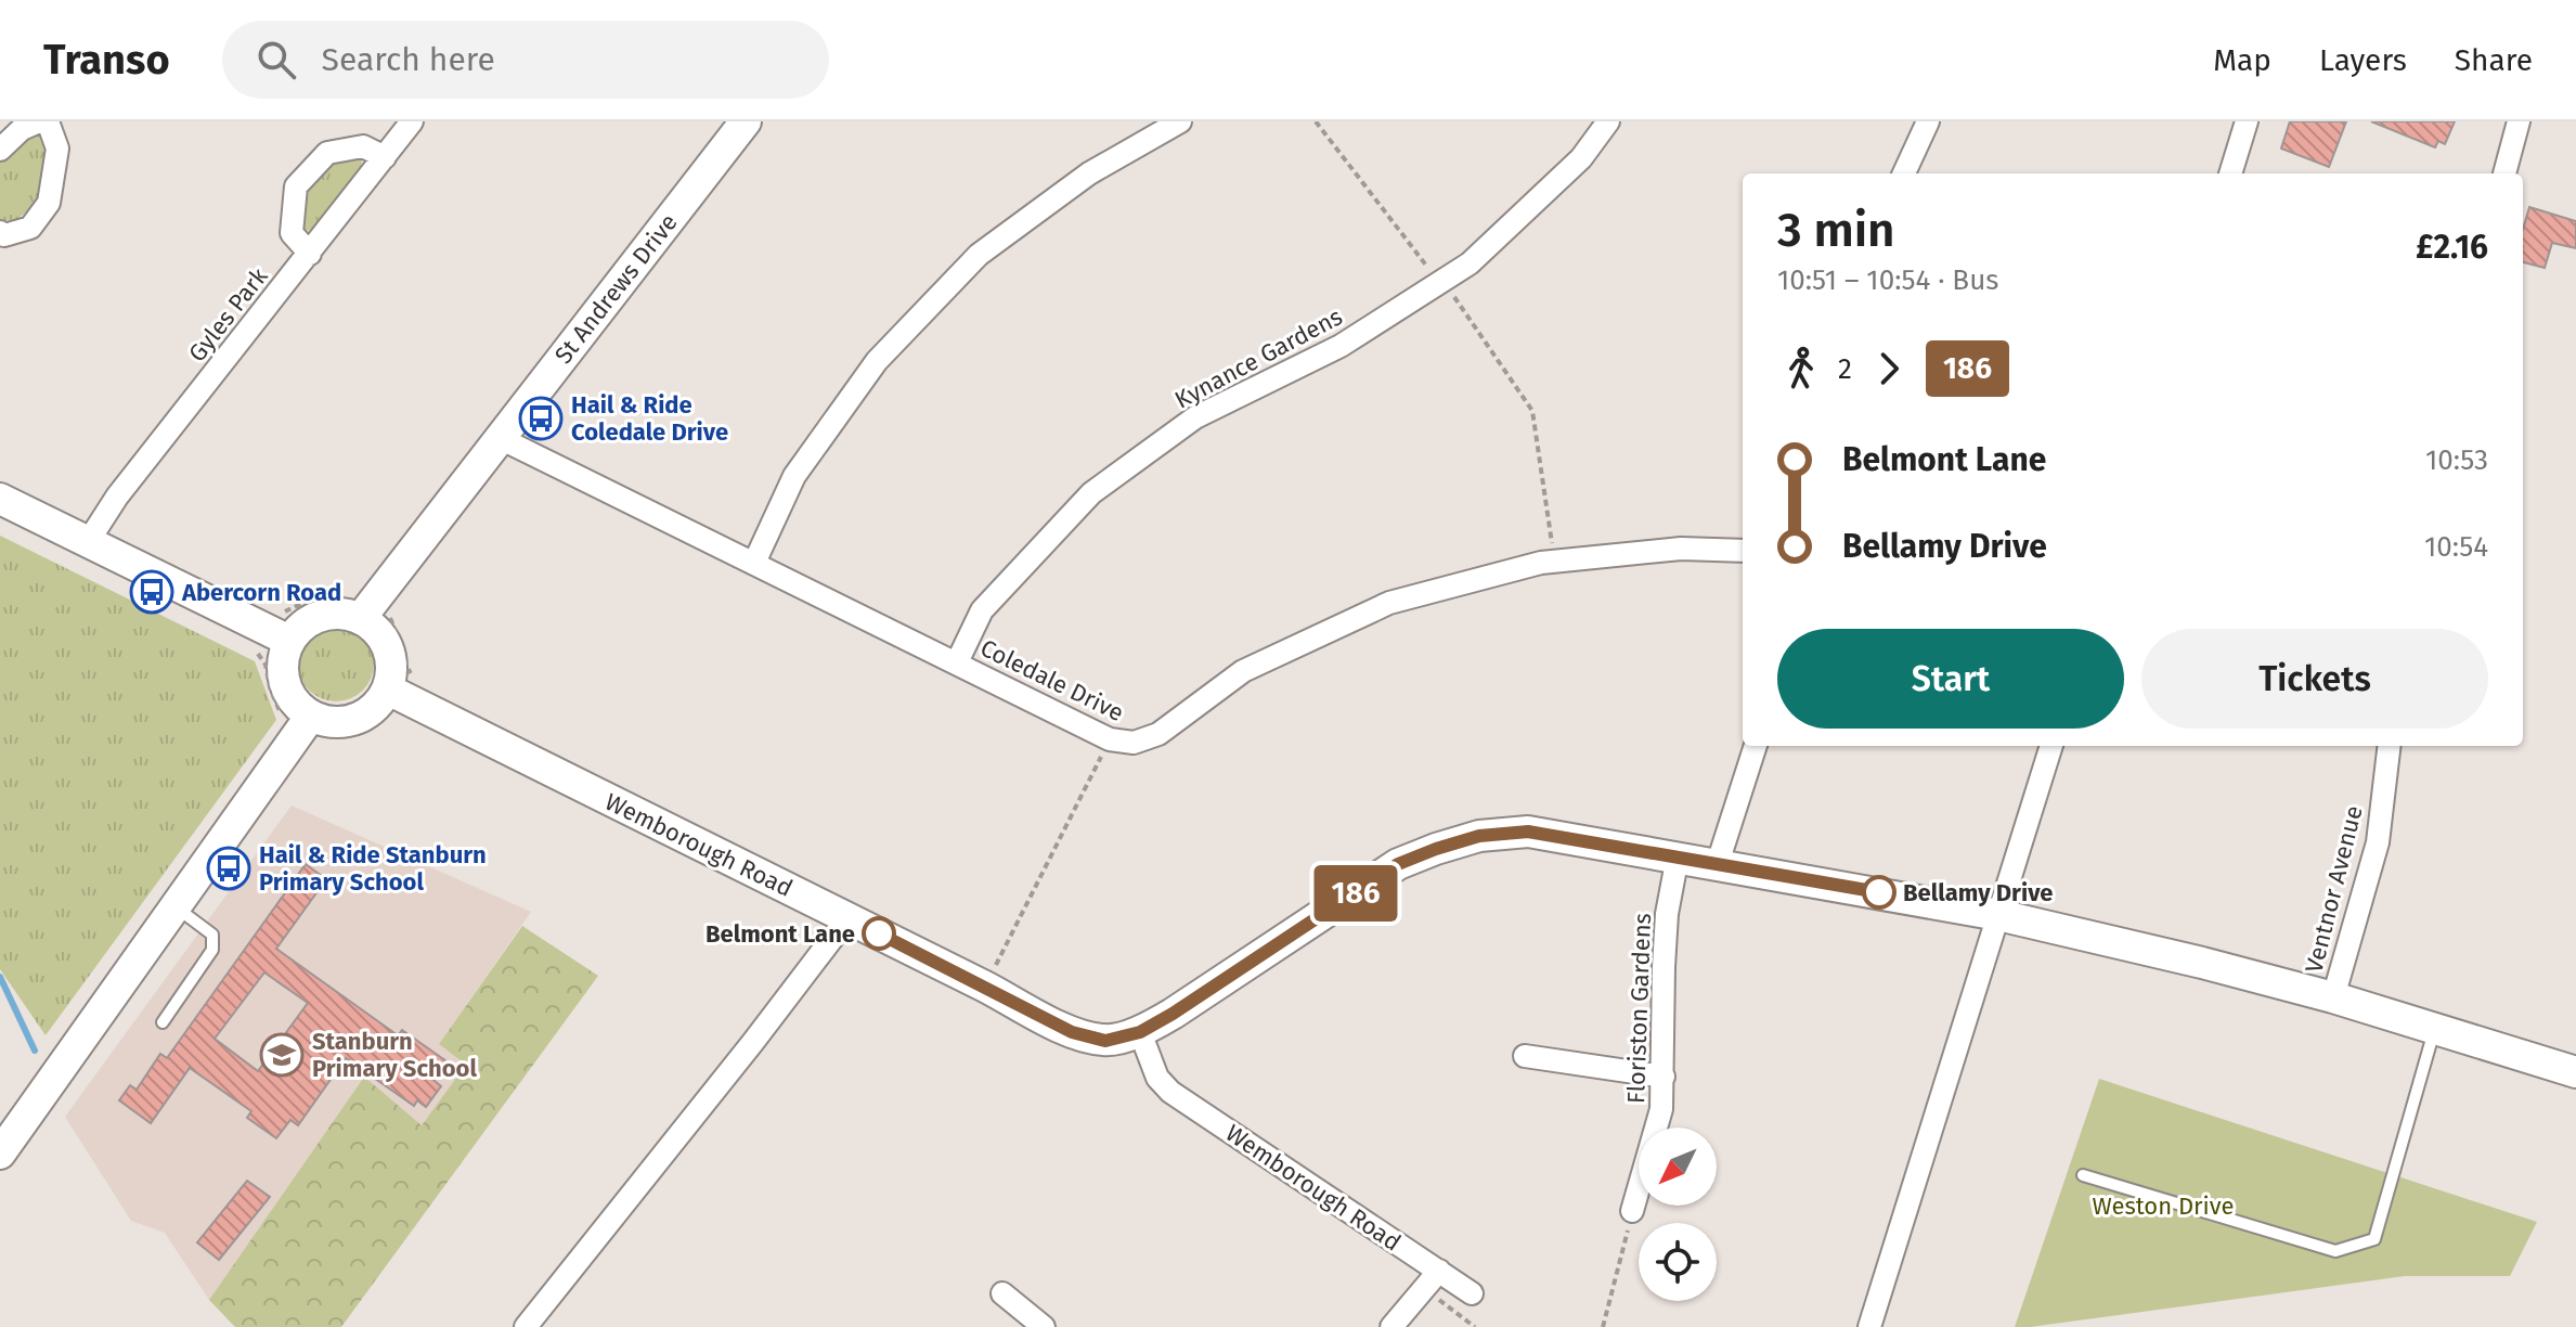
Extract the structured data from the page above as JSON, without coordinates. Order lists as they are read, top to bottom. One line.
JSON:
{"streets":{"street":["St Andrews Drive","Gyles Park","Kynance Gardens","Coledale Drive","Wemborough Road","Ventnor Avenue","Floriston Gardens"]},"crossings":[["St Andrews Drive","Coledale Drive"],["St Andrews Drive","Wemborough Road"],["Kynance Gardens","Coledale Drive"]],"parks":["Weston Drive"],"places":{"bus stop":["Hail & Ride Coledale Drive","Abercorn Road","Hail & Ride Stanburn Primary School"],"other":["Bellamy Drive","Belmont Lane"],"school or university":["Stanburn Primary School"]},"lines":["bus line 186"],"north":"bottom left","page":{"header":"Transo","search":"Search here","nav":["Map","Layers","Share"],"on_map":"186","heading":["3 min","10:51 – 10:54 · Bus","£2.16"],"legs":["2","186"],"list":[{"name":"Belmont Lane","value":"10:53"},{"name":"Bellamy Drive","value":"10:54"}],"buttons":["Start","Tickets"]}}
